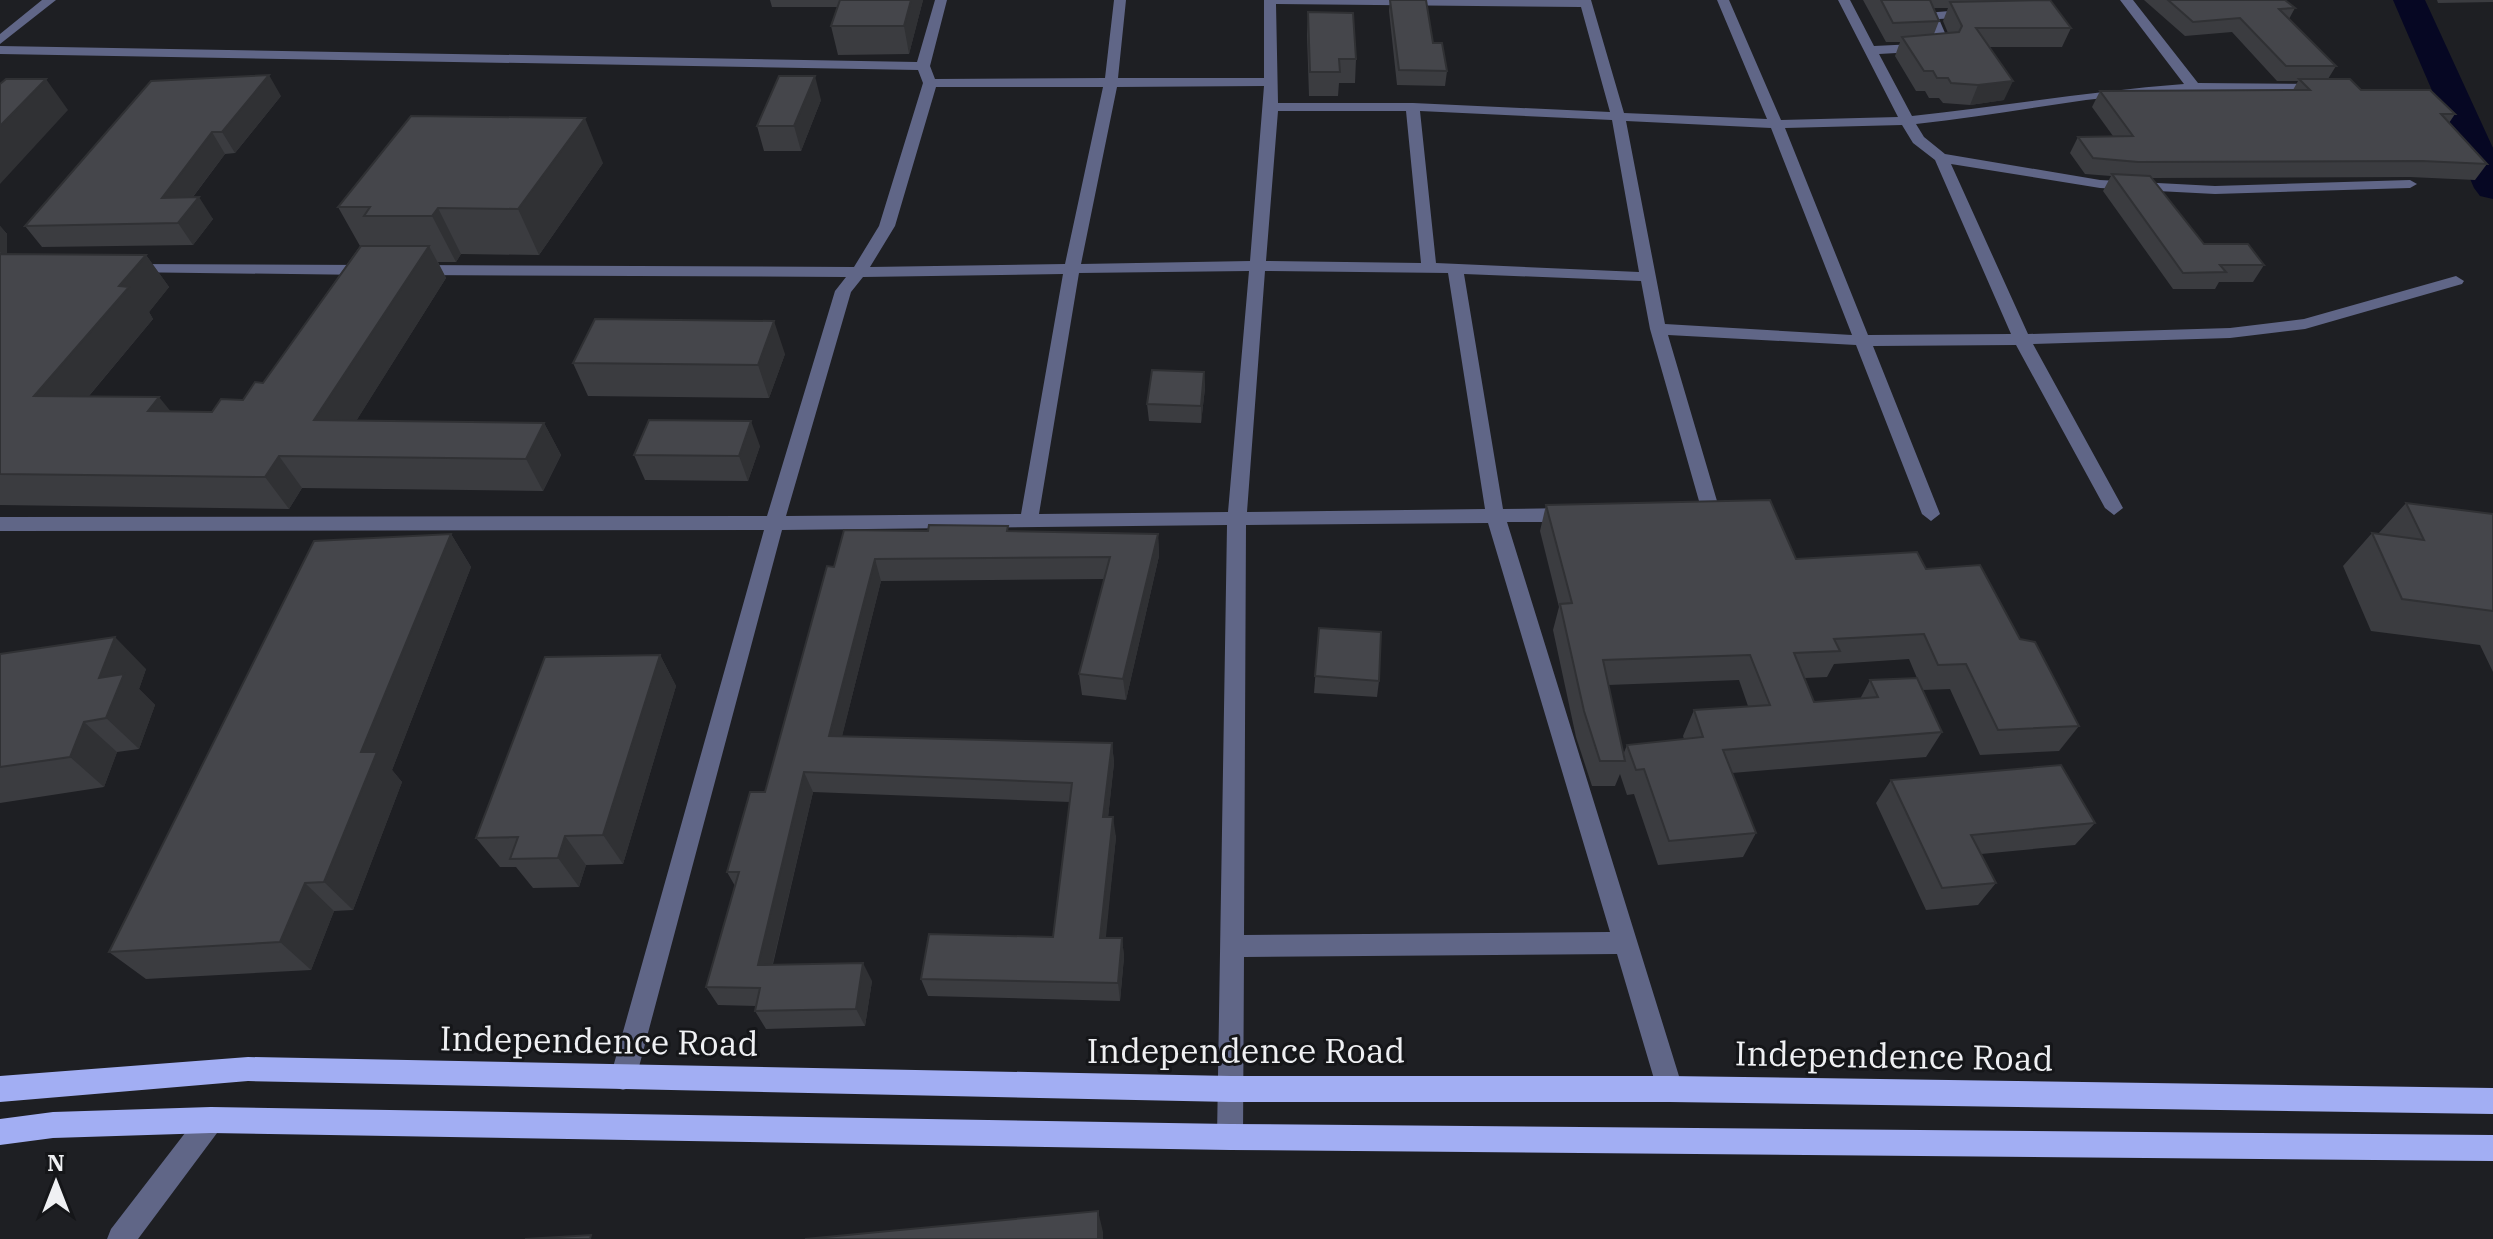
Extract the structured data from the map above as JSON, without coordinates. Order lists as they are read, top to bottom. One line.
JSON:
{"streets":{"main road":["Independence Road"]},"north":"top"}
